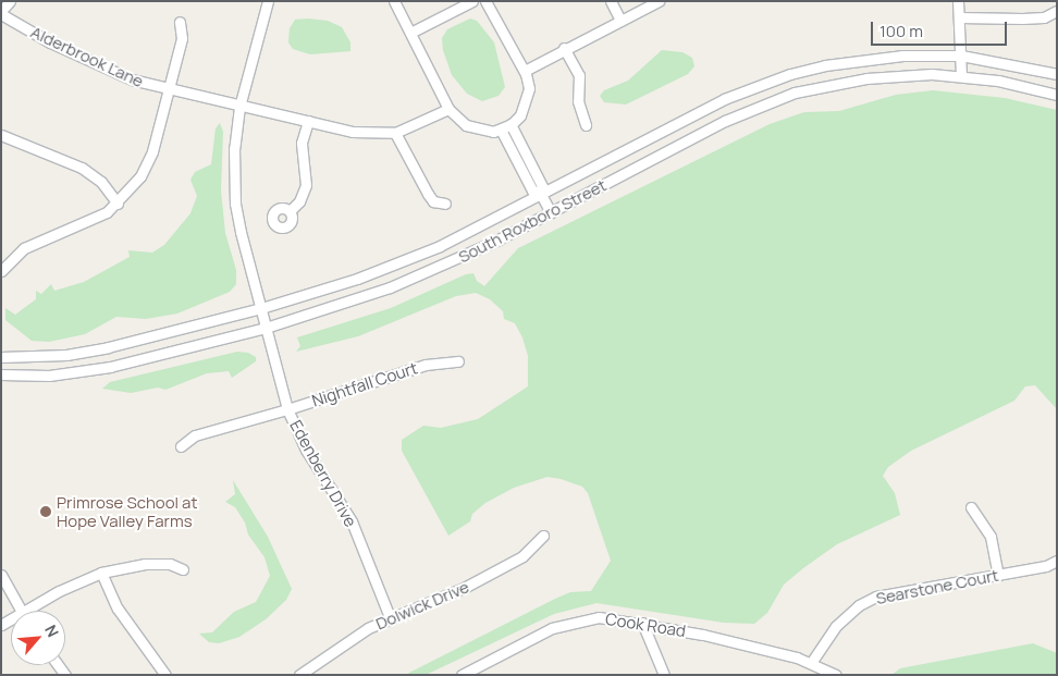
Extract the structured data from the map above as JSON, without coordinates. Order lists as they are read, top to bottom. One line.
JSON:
{"streets":{"street":["Alderbrook Lane","South Roxboro Street","Nightfall Court","Edenberry Drive","Searstone Court","Dolwick Drive","Cook Road"]},"crossings":[["Alderbrook Lane","Edenberry Drive"],["South Roxboro Street","Edenberry Drive"],["Nightfall Court","Edenberry Drive"],["Edenberry Drive","Dolwick Drive"],["Searstone Court","Cook Road"]],"places":["Primrose School at Hope Valley Farms"],"scale_bar":"100 m","north":"top right"}
